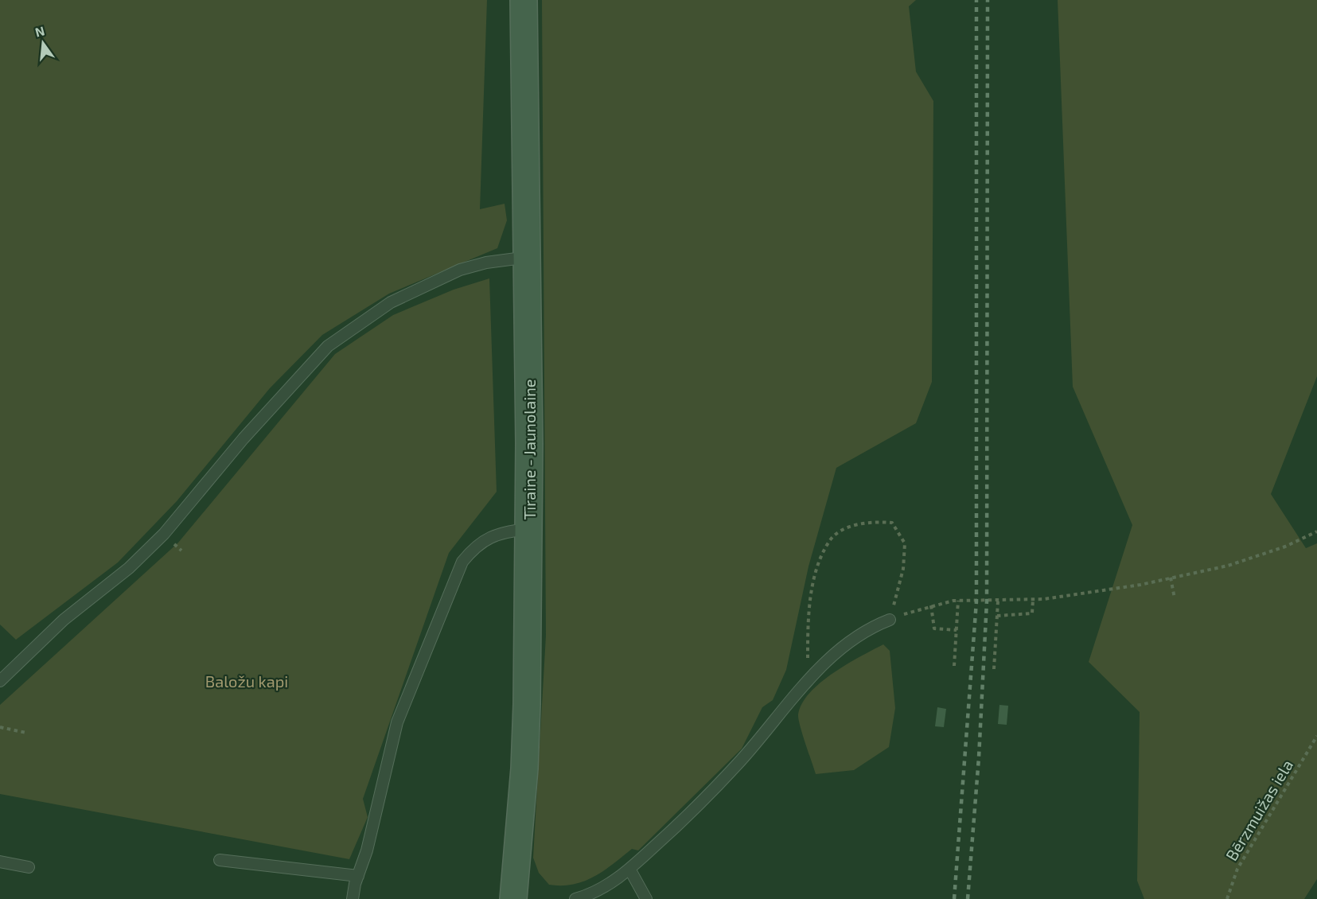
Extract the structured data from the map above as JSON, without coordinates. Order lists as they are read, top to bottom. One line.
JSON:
{"streets":{"main road":["Tīraine - Jaunolaine"],"path":["Bērzmuižas iela"]},"parks":["Baložu kapi"],"north":"top"}
